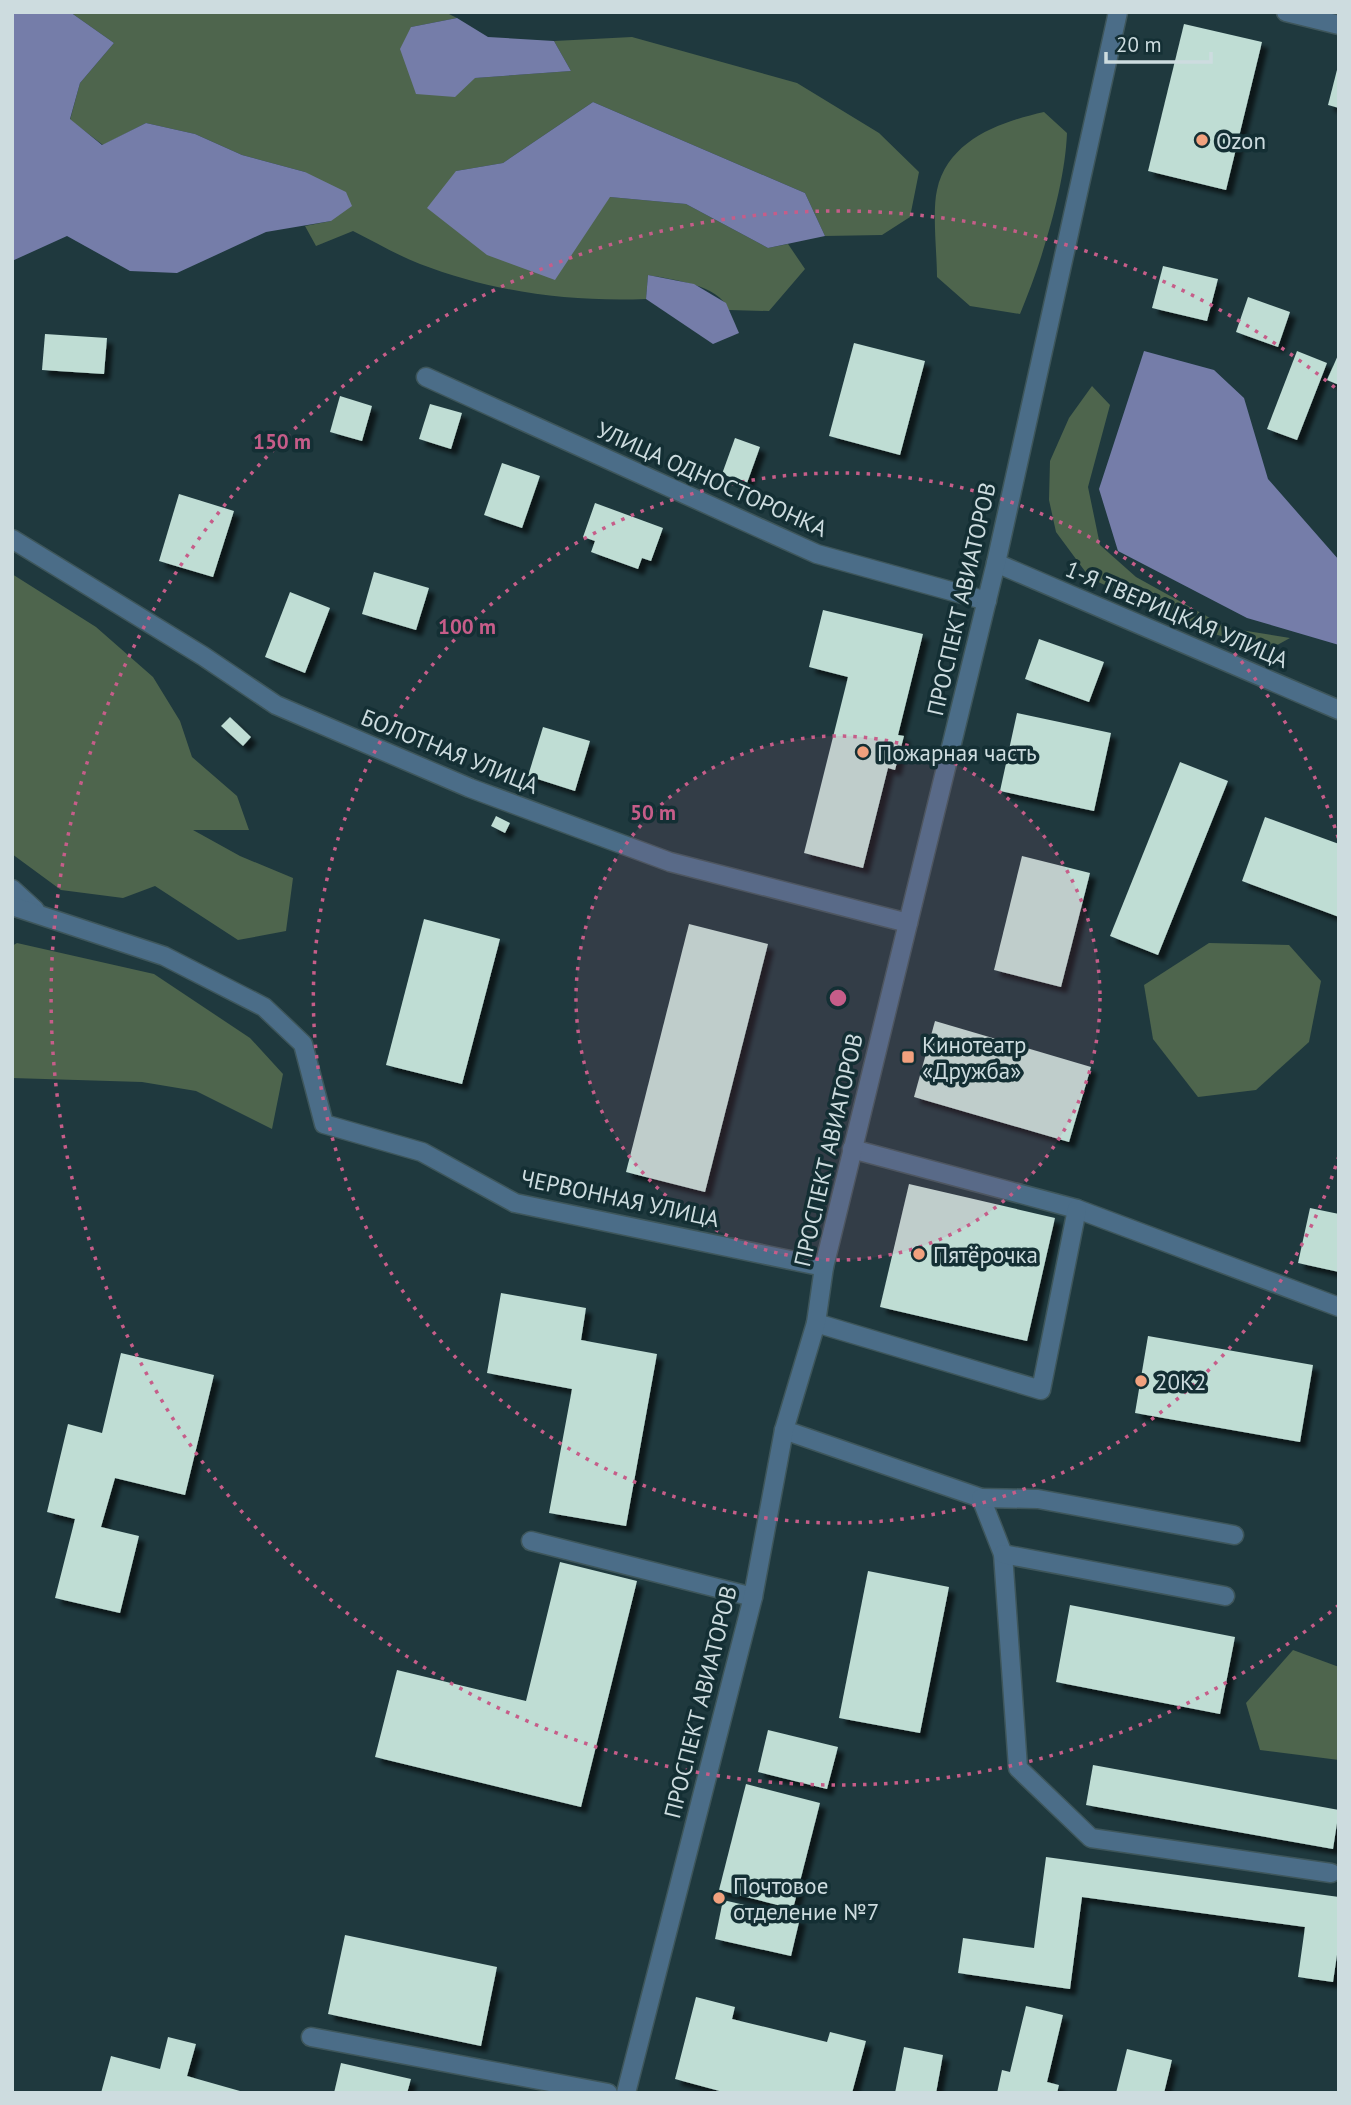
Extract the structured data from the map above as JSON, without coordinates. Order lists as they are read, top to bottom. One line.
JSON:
{"streets":{"street":["УЛИЦА ОДНОСТОРОНКА","ПРОСПЕКТ АВИАТОРОВ","1-Я ТВЕРИЦКАЯ УЛИЦА","БОЛОТНАЯ УЛИЦА","ЧЕРВОННАЯ УЛИЦА"]},"crossings":[["УЛИЦА ОДНОСТОРОНКА","ПРОСПЕКТ АВИАТОРОВ"],["ПРОСПЕКТ АВИАТОРОВ","1-Я ТВЕРИЦКАЯ УЛИЦА"],["ПРОСПЕКТ АВИАТОРОВ","БОЛОТНАЯ УЛИЦА"],["ПРОСПЕКТ АВИАТОРОВ","ЧЕРВОННАЯ УЛИЦА"]],"places":{"other":["Ozon","Пожарная часть","Пятёрочка","20К2","Почтовое отделение №7"],"transit":["Кинотеатр «Дружба»"]},"scale_bar":"20 m","rings":["150 m","100 m","50 m"]}
